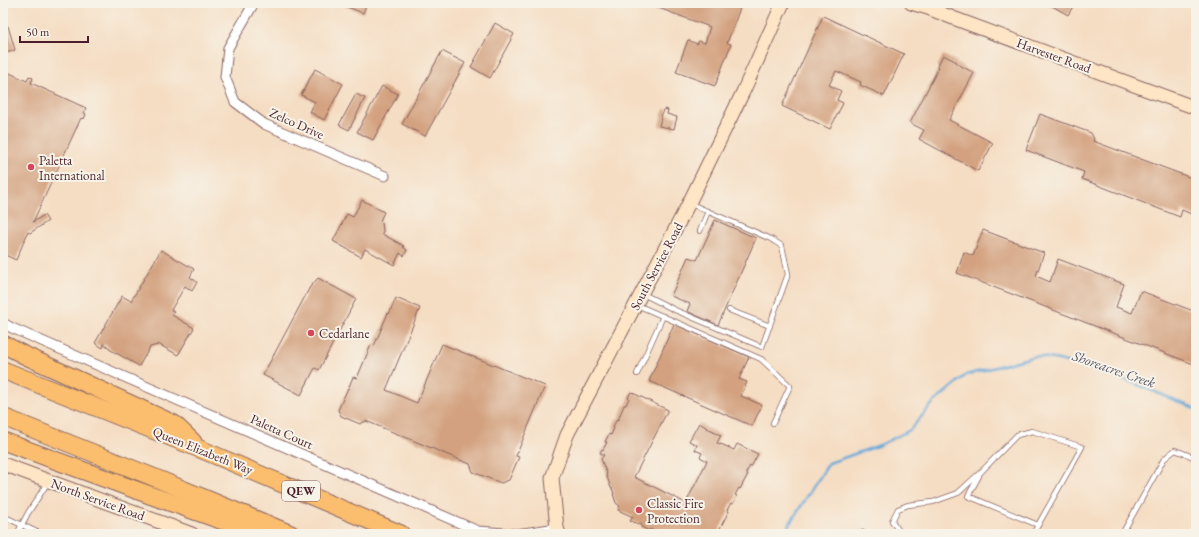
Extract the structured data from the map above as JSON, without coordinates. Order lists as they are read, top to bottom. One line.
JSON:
{"streets":{"highway":["Queen Elizabeth Way","QEW"],"street":["Harvester Road","Zelco Drive","South Service Road","Paletta Court","North Service Road"]},"crossings":[["South Service Road","Paletta Court"]],"water":["Shoreacres Creek"],"places":["Paletta International","Cedarlane","Classic Fire Protection"],"scale_bar":"50 m"}
